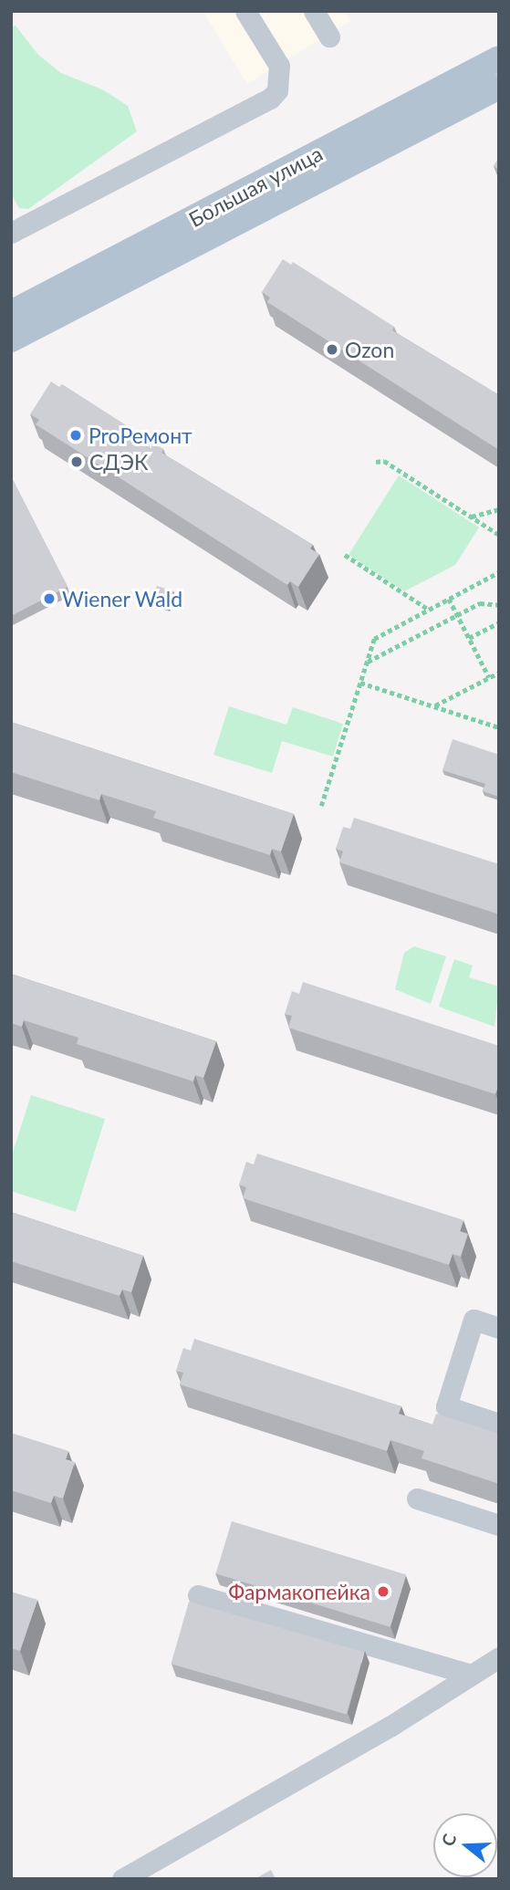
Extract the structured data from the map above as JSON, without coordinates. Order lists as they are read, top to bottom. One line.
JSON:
{"streets":{"main road":["Большая улица"]},"places":["Ozon","ProРемонт","СДЭК","Wiener Wald","Фармакопейка"],"north":"left"}
